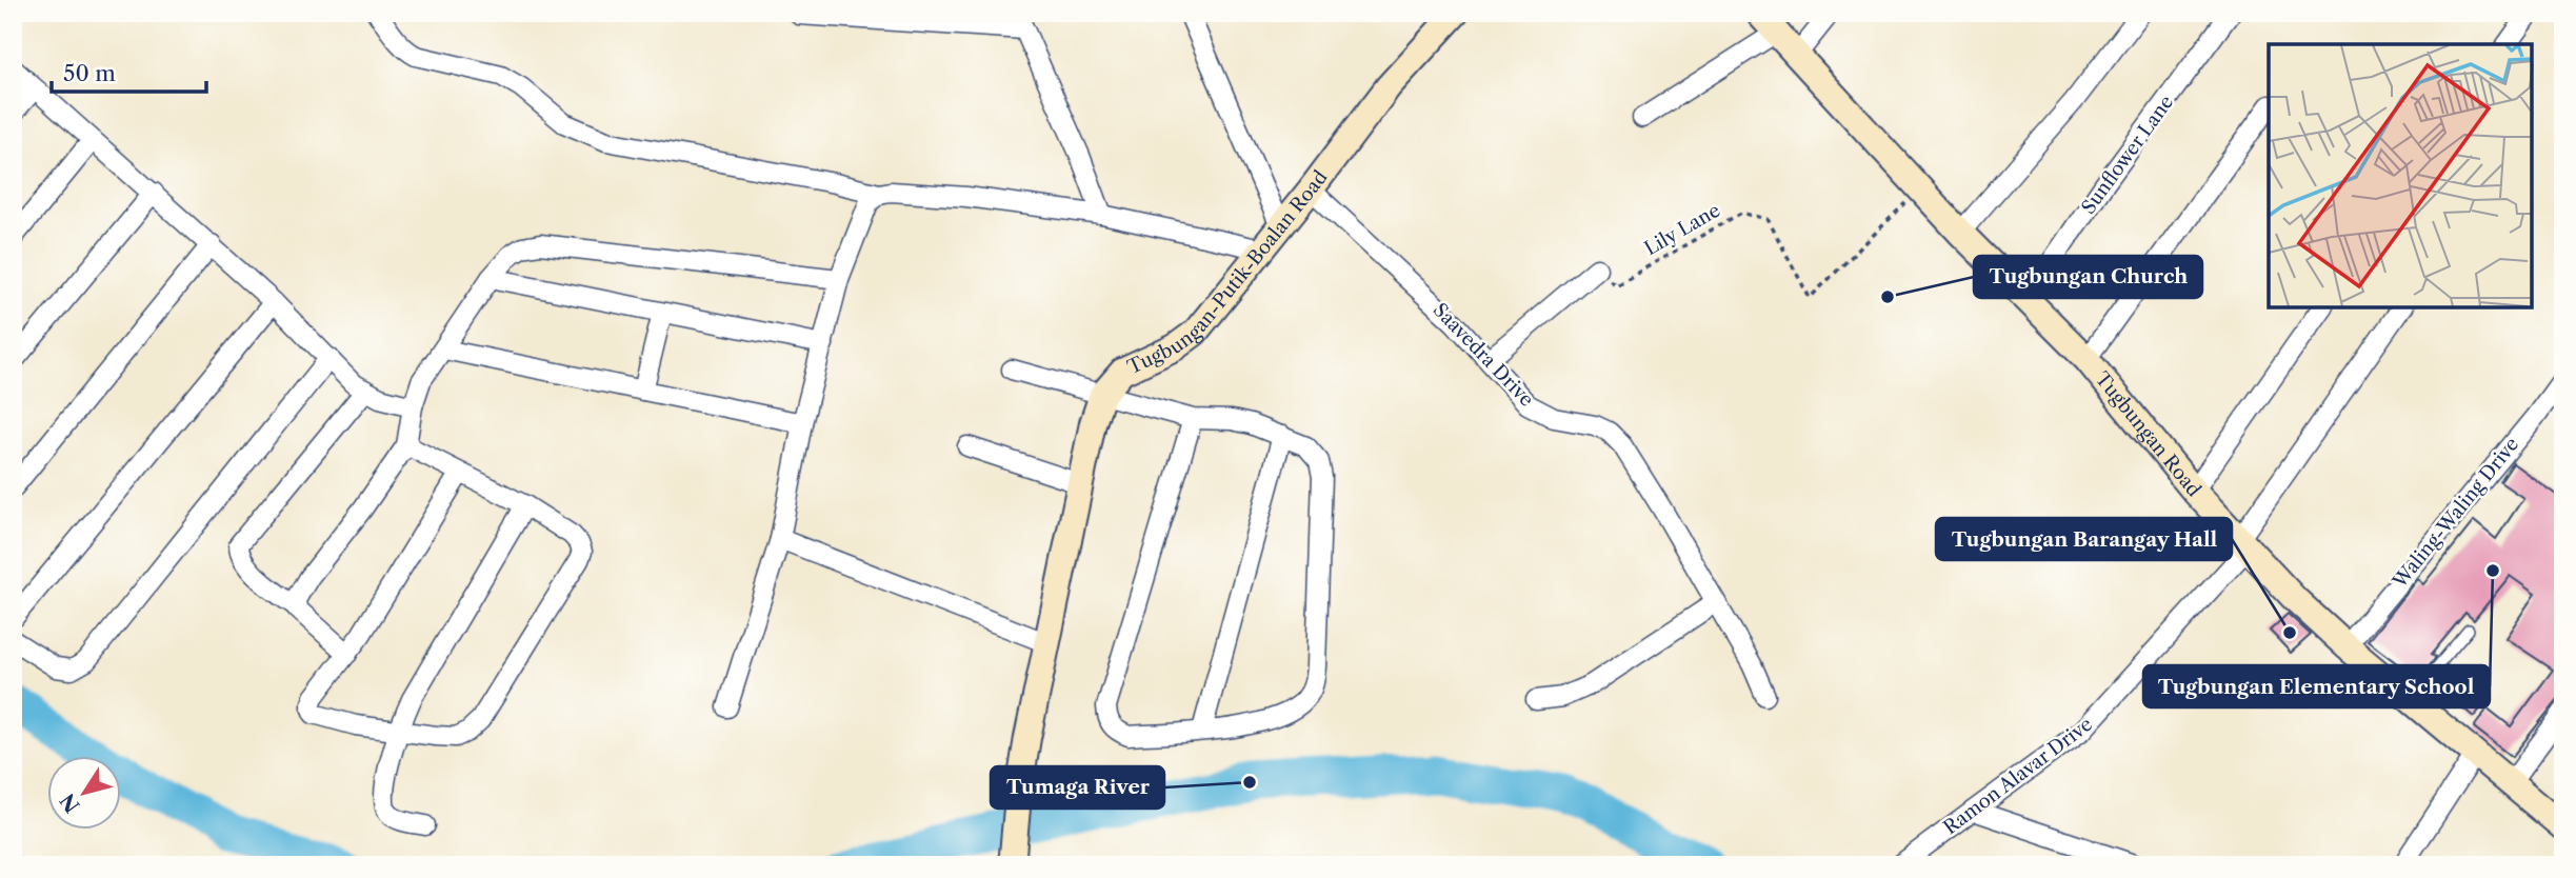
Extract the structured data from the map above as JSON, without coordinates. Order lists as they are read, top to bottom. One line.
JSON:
{"streets":{"main road":["Tugbungan-Putik-Boalan Road","Tugbungan Road"],"street":["Sunflower Lane","Saavedra Drive","Waling-Waling Drive","Ramon Alavar Drive"],"path":["Lily Lane"]},"crossings":[["Sunflower Lane","Tugbungan Road"],["Lily Lane","Tugbungan Road"],["Tugbungan-Putik-Boalan Road","Saavedra Drive"],["Tugbungan Road","Waling-Waling Drive"],["Tugbungan Road","Ramon Alavar Drive"]],"places":["Tugbungan Church","Tugbungan Elementary School","Tugbungan Barangay Hall","Tumaga River"],"scale_bar":"50 m","north":"bottom left"}
